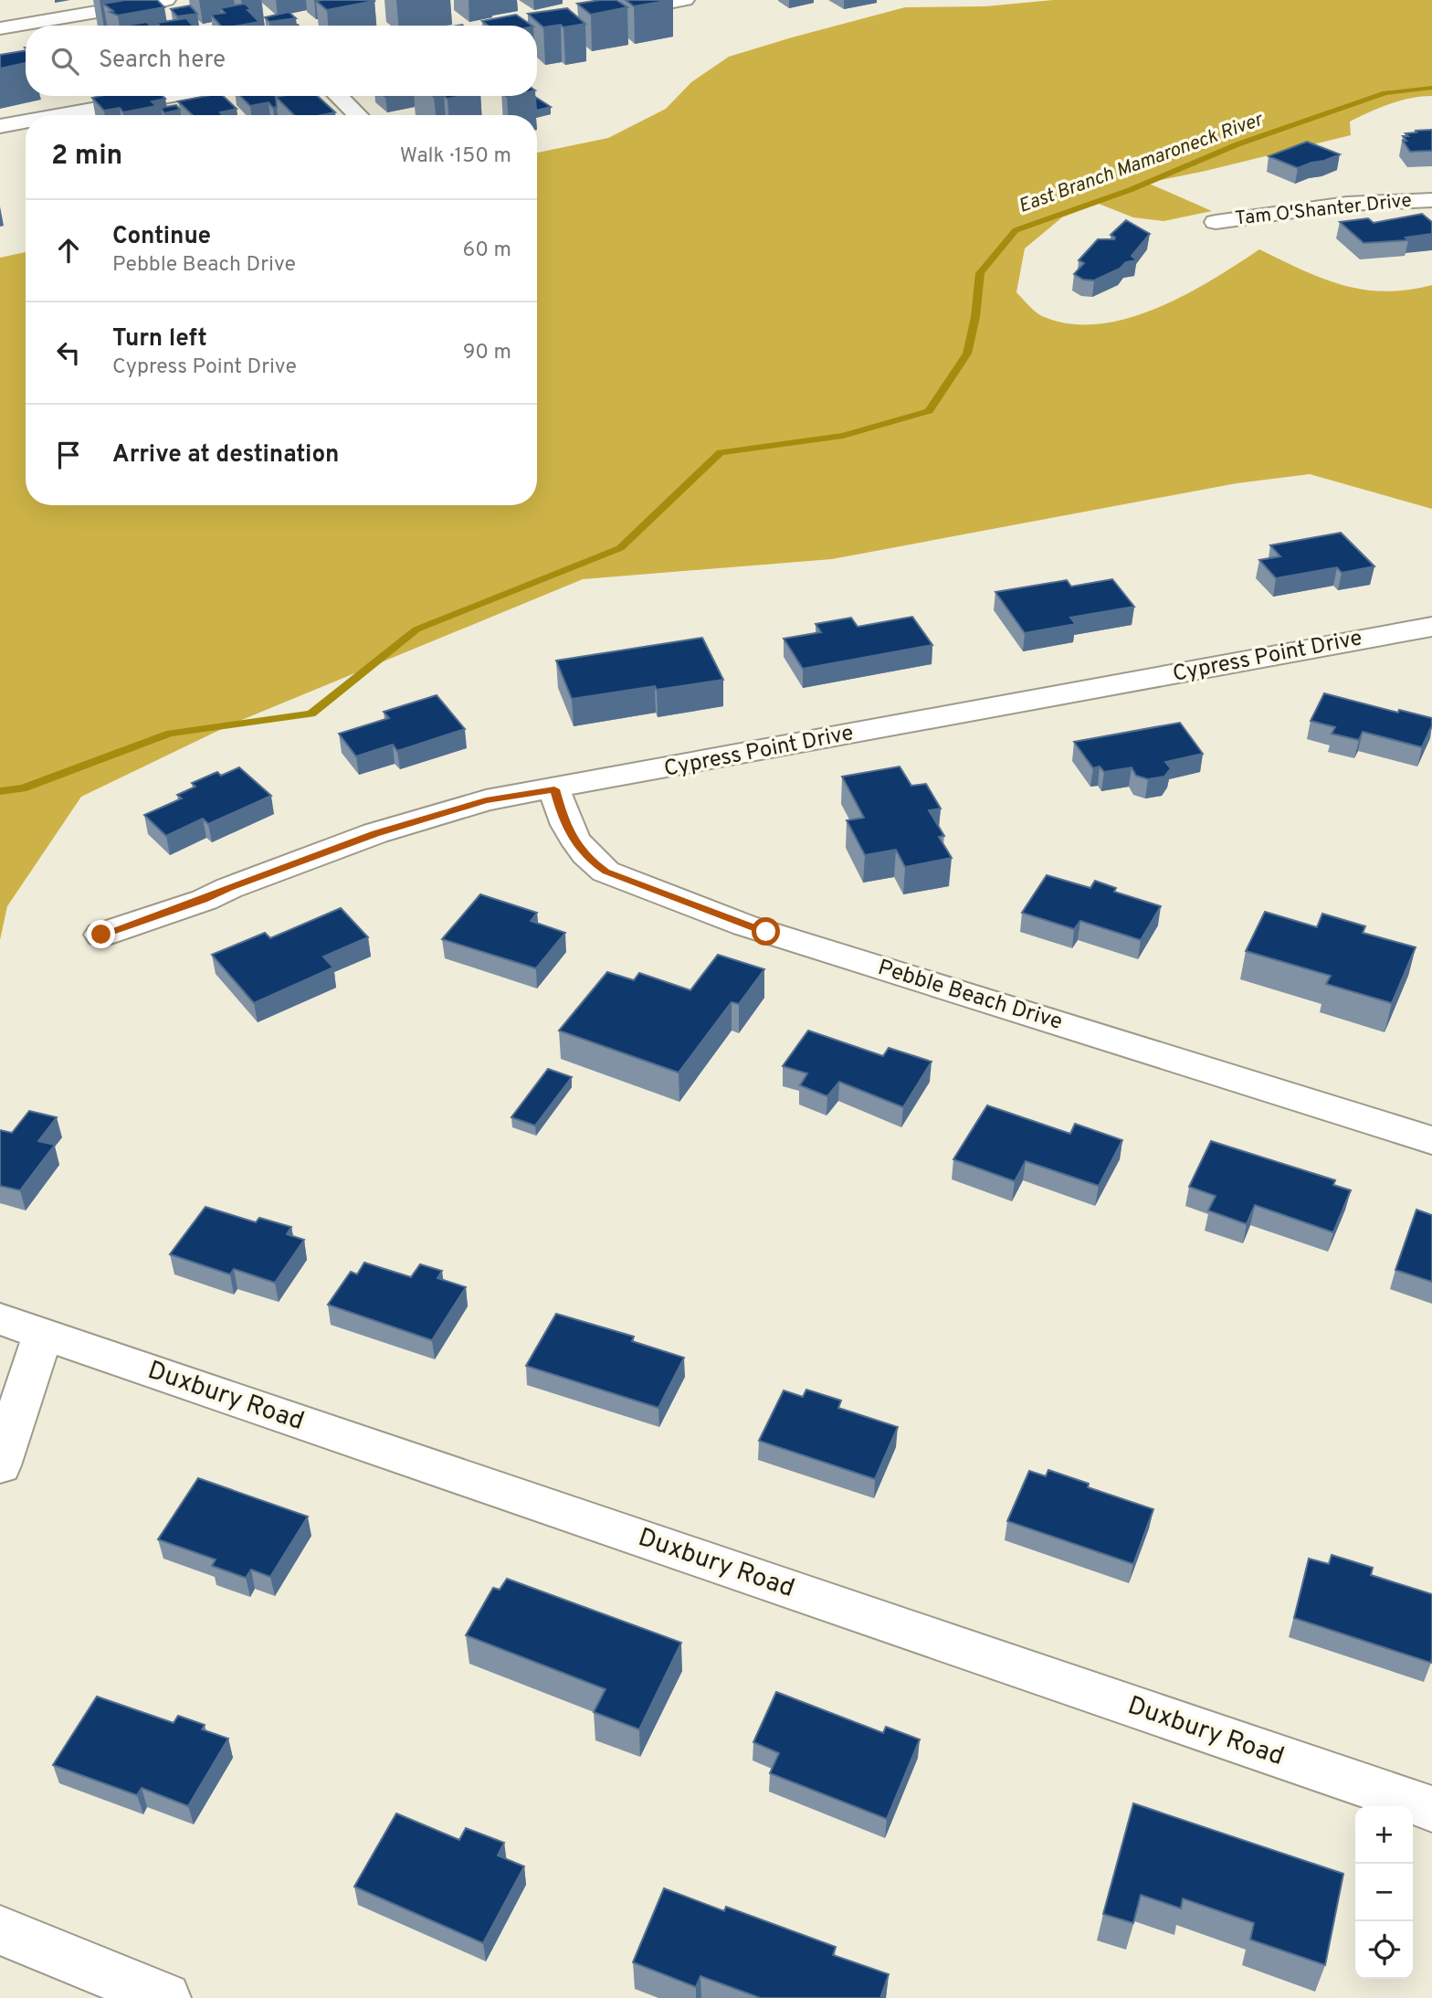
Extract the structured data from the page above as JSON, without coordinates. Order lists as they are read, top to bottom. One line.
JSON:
{"streets":{"street":["Tam O'Shanter Drive","Cypress Point Drive","Pebble Beach Drive","Duxbury Road"]},"crossings":[["Cypress Point Drive","Pebble Beach Drive"]],"water":["East Branch Mamaroneck River"],"page":{"search":"Search here","heading":["2 min","Walk · 150 m"],"list":[["Continue","Pebble Beach Drive","60 m"],["Turn left","Cypress Point Drive","90 m"],"Arrive at destination"],"map_buttons":["+","−"]}}
